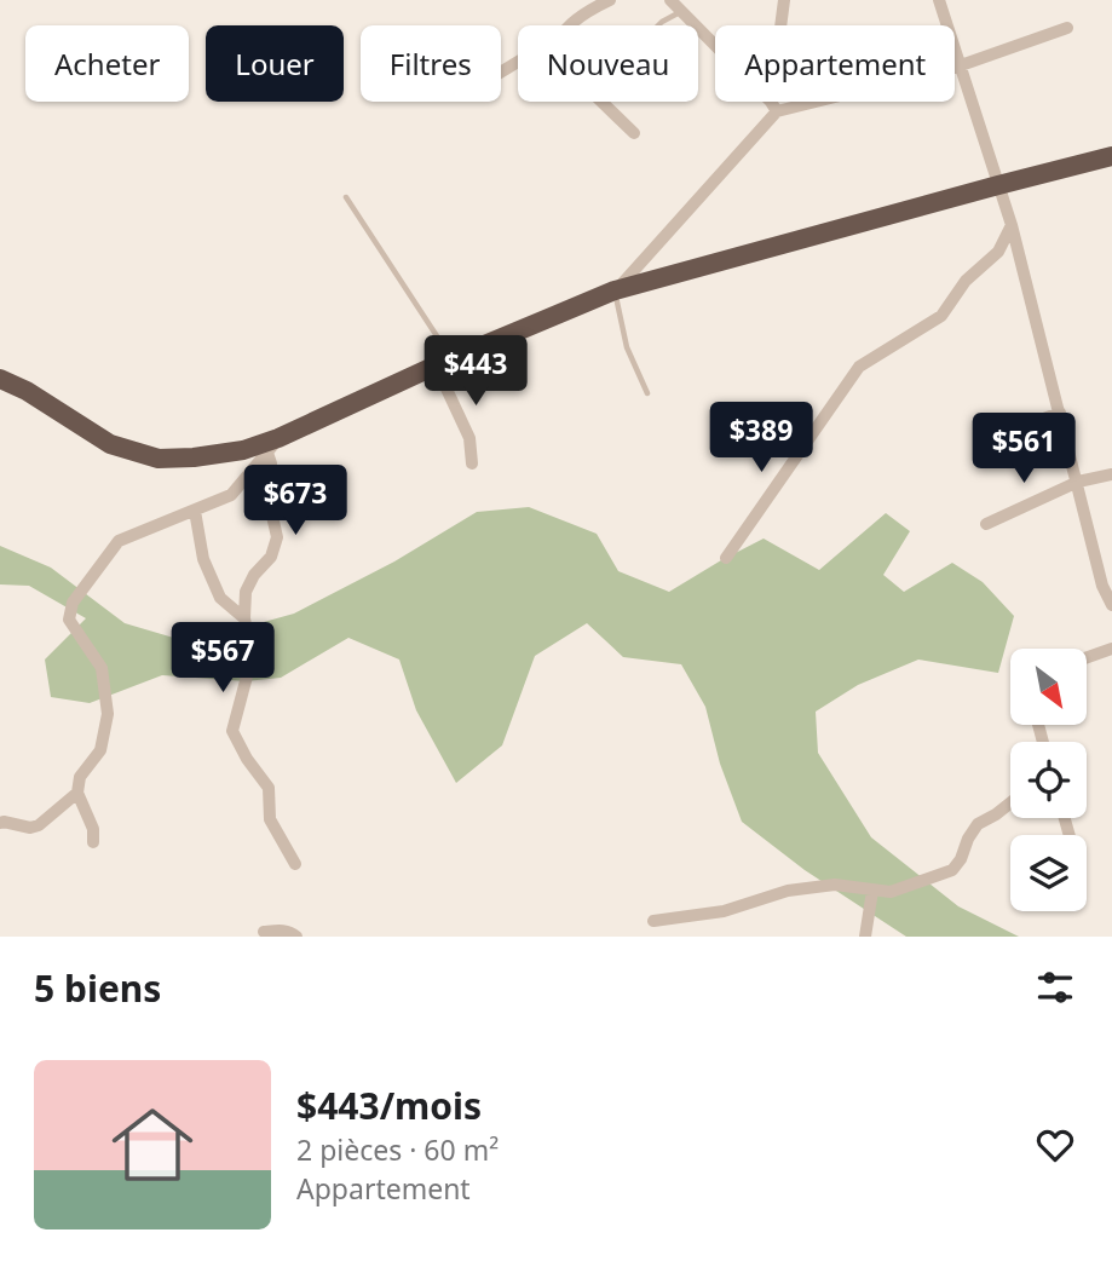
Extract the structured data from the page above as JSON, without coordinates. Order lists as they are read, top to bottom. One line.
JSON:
{"north":"bottom right","page":{"chip":["Acheter","Louer","Filtres","Nouveau","Appartement"],"price":["$443","$389","$561","$673","$567"],"heading":"5 biens","list":[{"name":"$443/mois","note":"2 pièces · 60 m² · Appartement"}]}}
